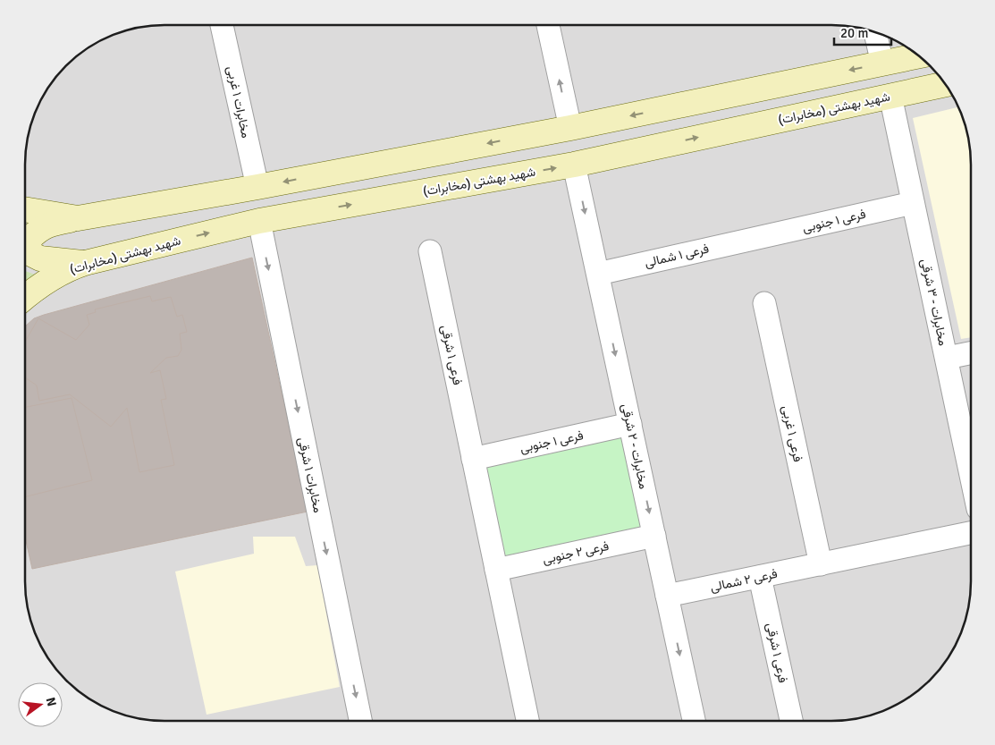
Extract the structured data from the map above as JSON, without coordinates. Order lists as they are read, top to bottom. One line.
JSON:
{"streets":{"main road":["شهید بهشتی (مخابرات)"],"street":["مخابرات ۱ غربی","فرعی ۱ جنوبی","فرعی ۱ شمالی","مخابرات - ۳ شرقی","فرعی ۱ شرقی","فرعی ۱ غربی","مخابرات - ۲ شرقی","مخابرات ۱ شرقی","فرعی ۲ جنوبی","فرعی ۲ شمالی"]},"crossings":[["شهید بهشتی (مخابرات)","مخابرات - ۳ شرقی"],["شهید بهشتی (مخابرات)","مخابرات - ۲ شرقی"],["شهید بهشتی (مخابرات)","مخابرات ۱ شرقی"],["فرعی ۱ جنوبی","فرعی ۱ شمالی"],["فرعی ۱ جنوبی","مخابرات - ۳ شرقی"],["فرعی ۱ جنوبی","فرعی ۱ شرقی"],["فرعی ۱ جنوبی","مخابرات - ۲ شرقی"],["فرعی ۱ شمالی","مخابرات - ۲ شرقی"],["فرعی ۱ شرقی","فرعی ۲ جنوبی"],["فرعی ۱ شرقی","فرعی ۲ شمالی"],["فرعی ۱ غربی","فرعی ۲ شمالی"],["مخابرات - ۲ شرقی","فرعی ۲ جنوبی"],["مخابرات - ۲ شرقی","فرعی ۲ شمالی"]],"one_way":["مخابرات - ۲ شرقی","مخابرات ۱ شرقی"],"scale_bar":"20 m","north":"right"}
